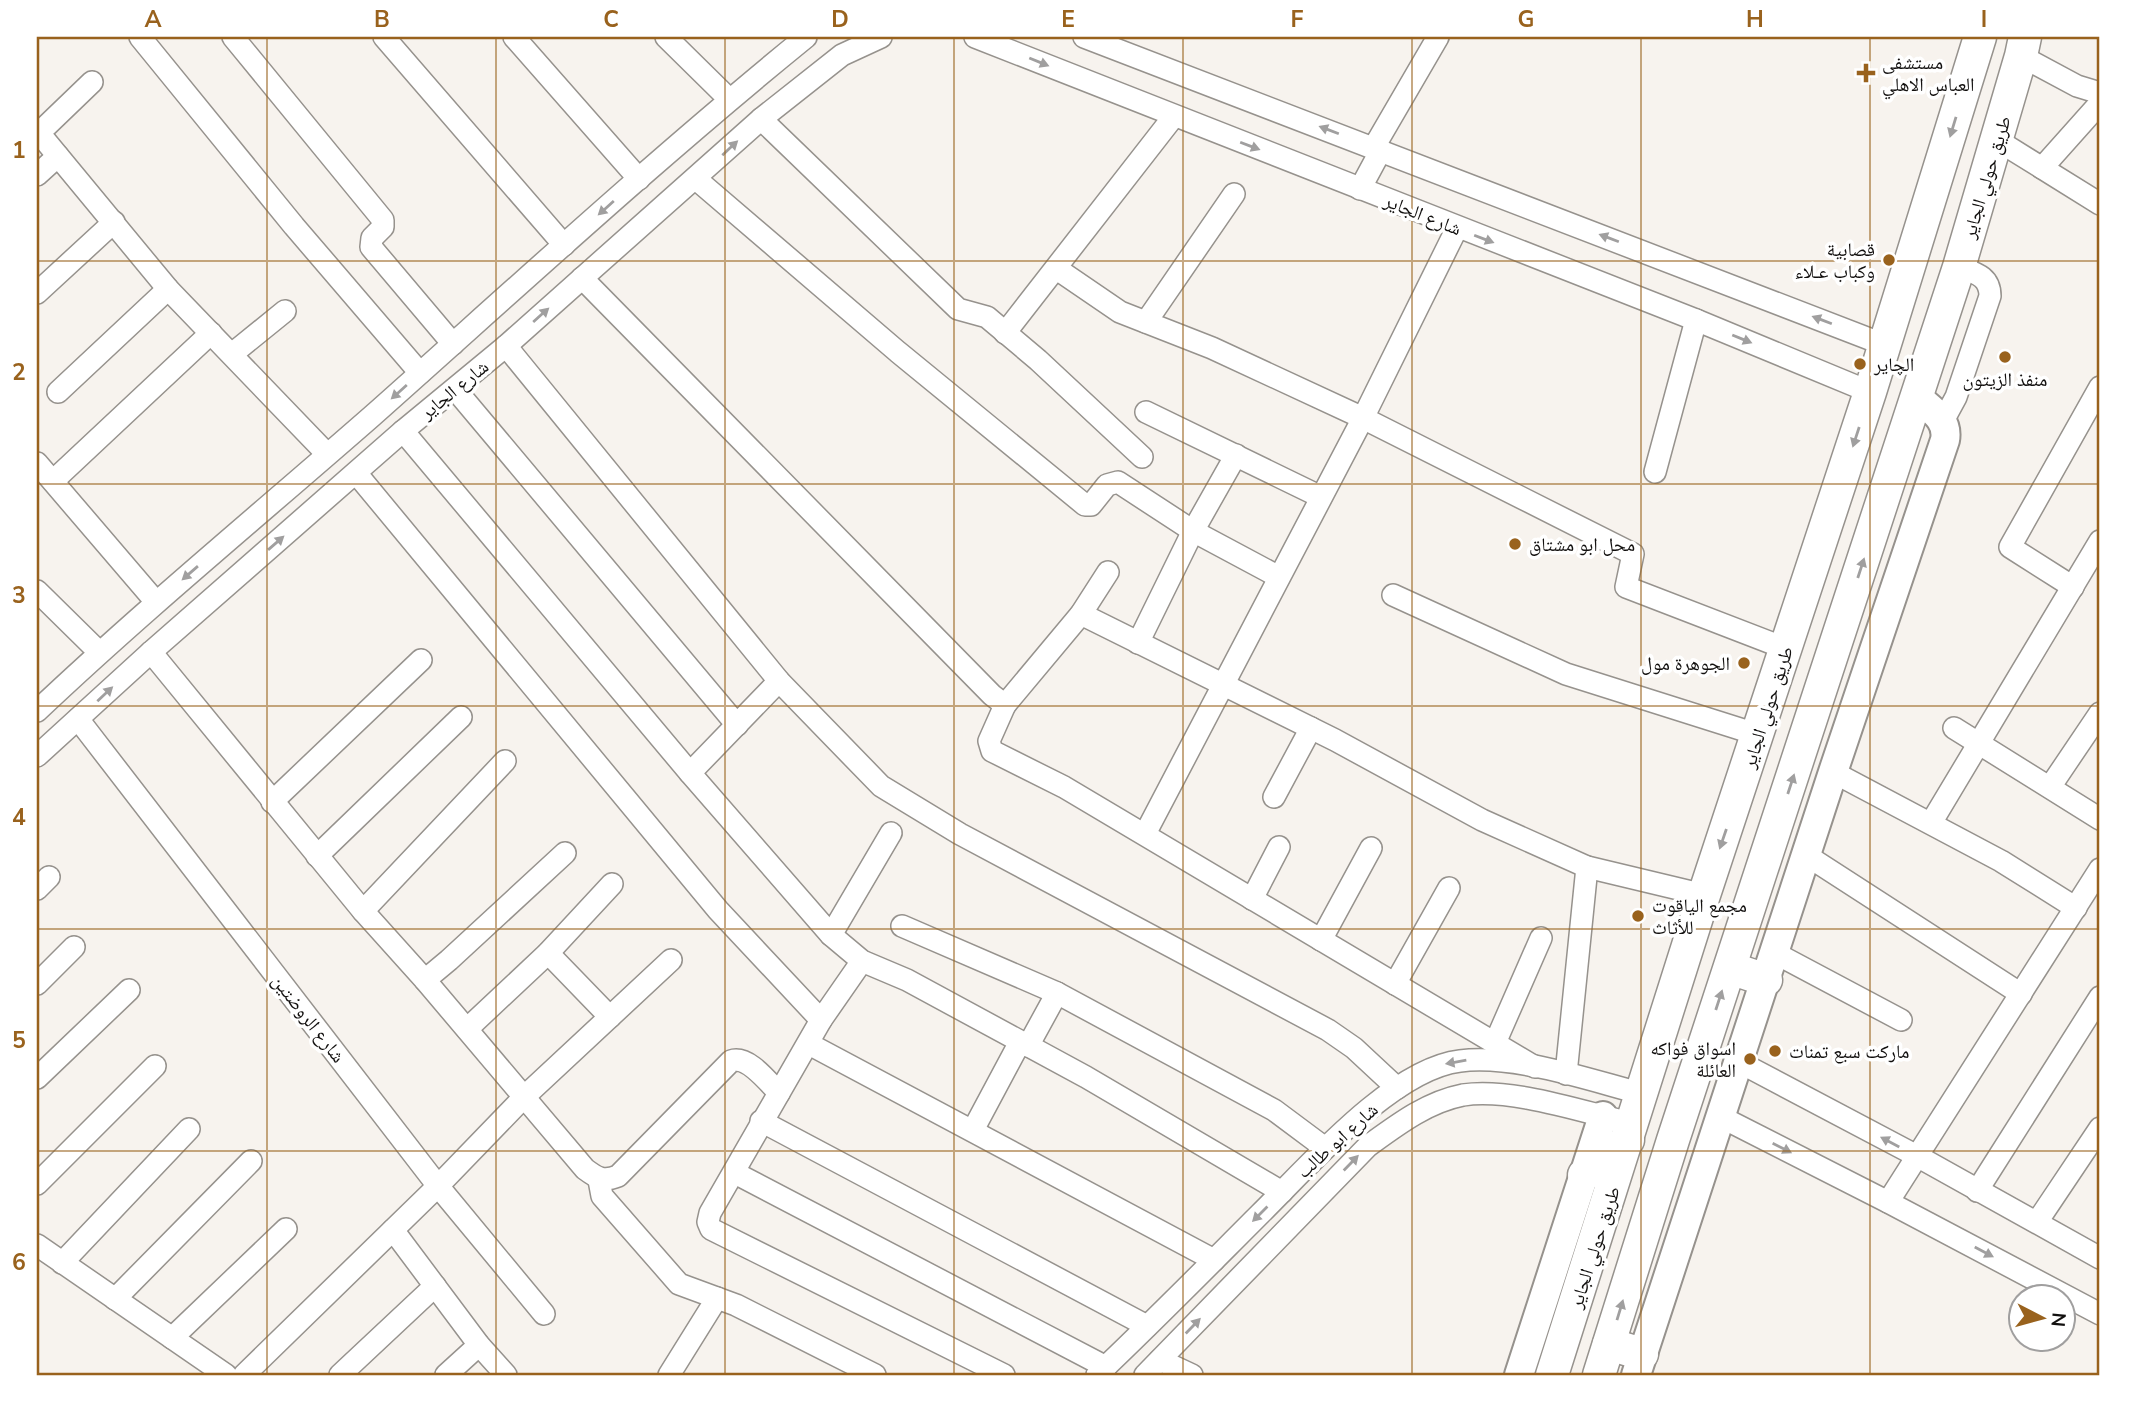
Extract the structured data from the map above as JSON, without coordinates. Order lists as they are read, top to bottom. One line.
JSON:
{"streets":{"highway":["طريق حولي الجاير"],"street":["شارع الجاير","شارع الروضتين","شارع ابو طالب"]},"crossings":[["طريق حولي الجاير","شارع الجاير"],["طريق حولي الجاير","شارع ابو طالب"],["شارع الجاير","شارع الروضتين"]],"places":{"health":["مستشفى العباس الاهلي"],"other":["قصابية وكباب عـلاء","منفذ الزيتون","الچاير","محل ابو مشتاق","الجوهرة مول","مجمع الياقوت للأثاث","ماركت سبع تمنات","اسواق فواكه العائلة"]},"north":"right","grid":{"columns":["A","B","C","D","E","F","G","H","I"],"rows":["1","2","3","4","5","6"]}}
